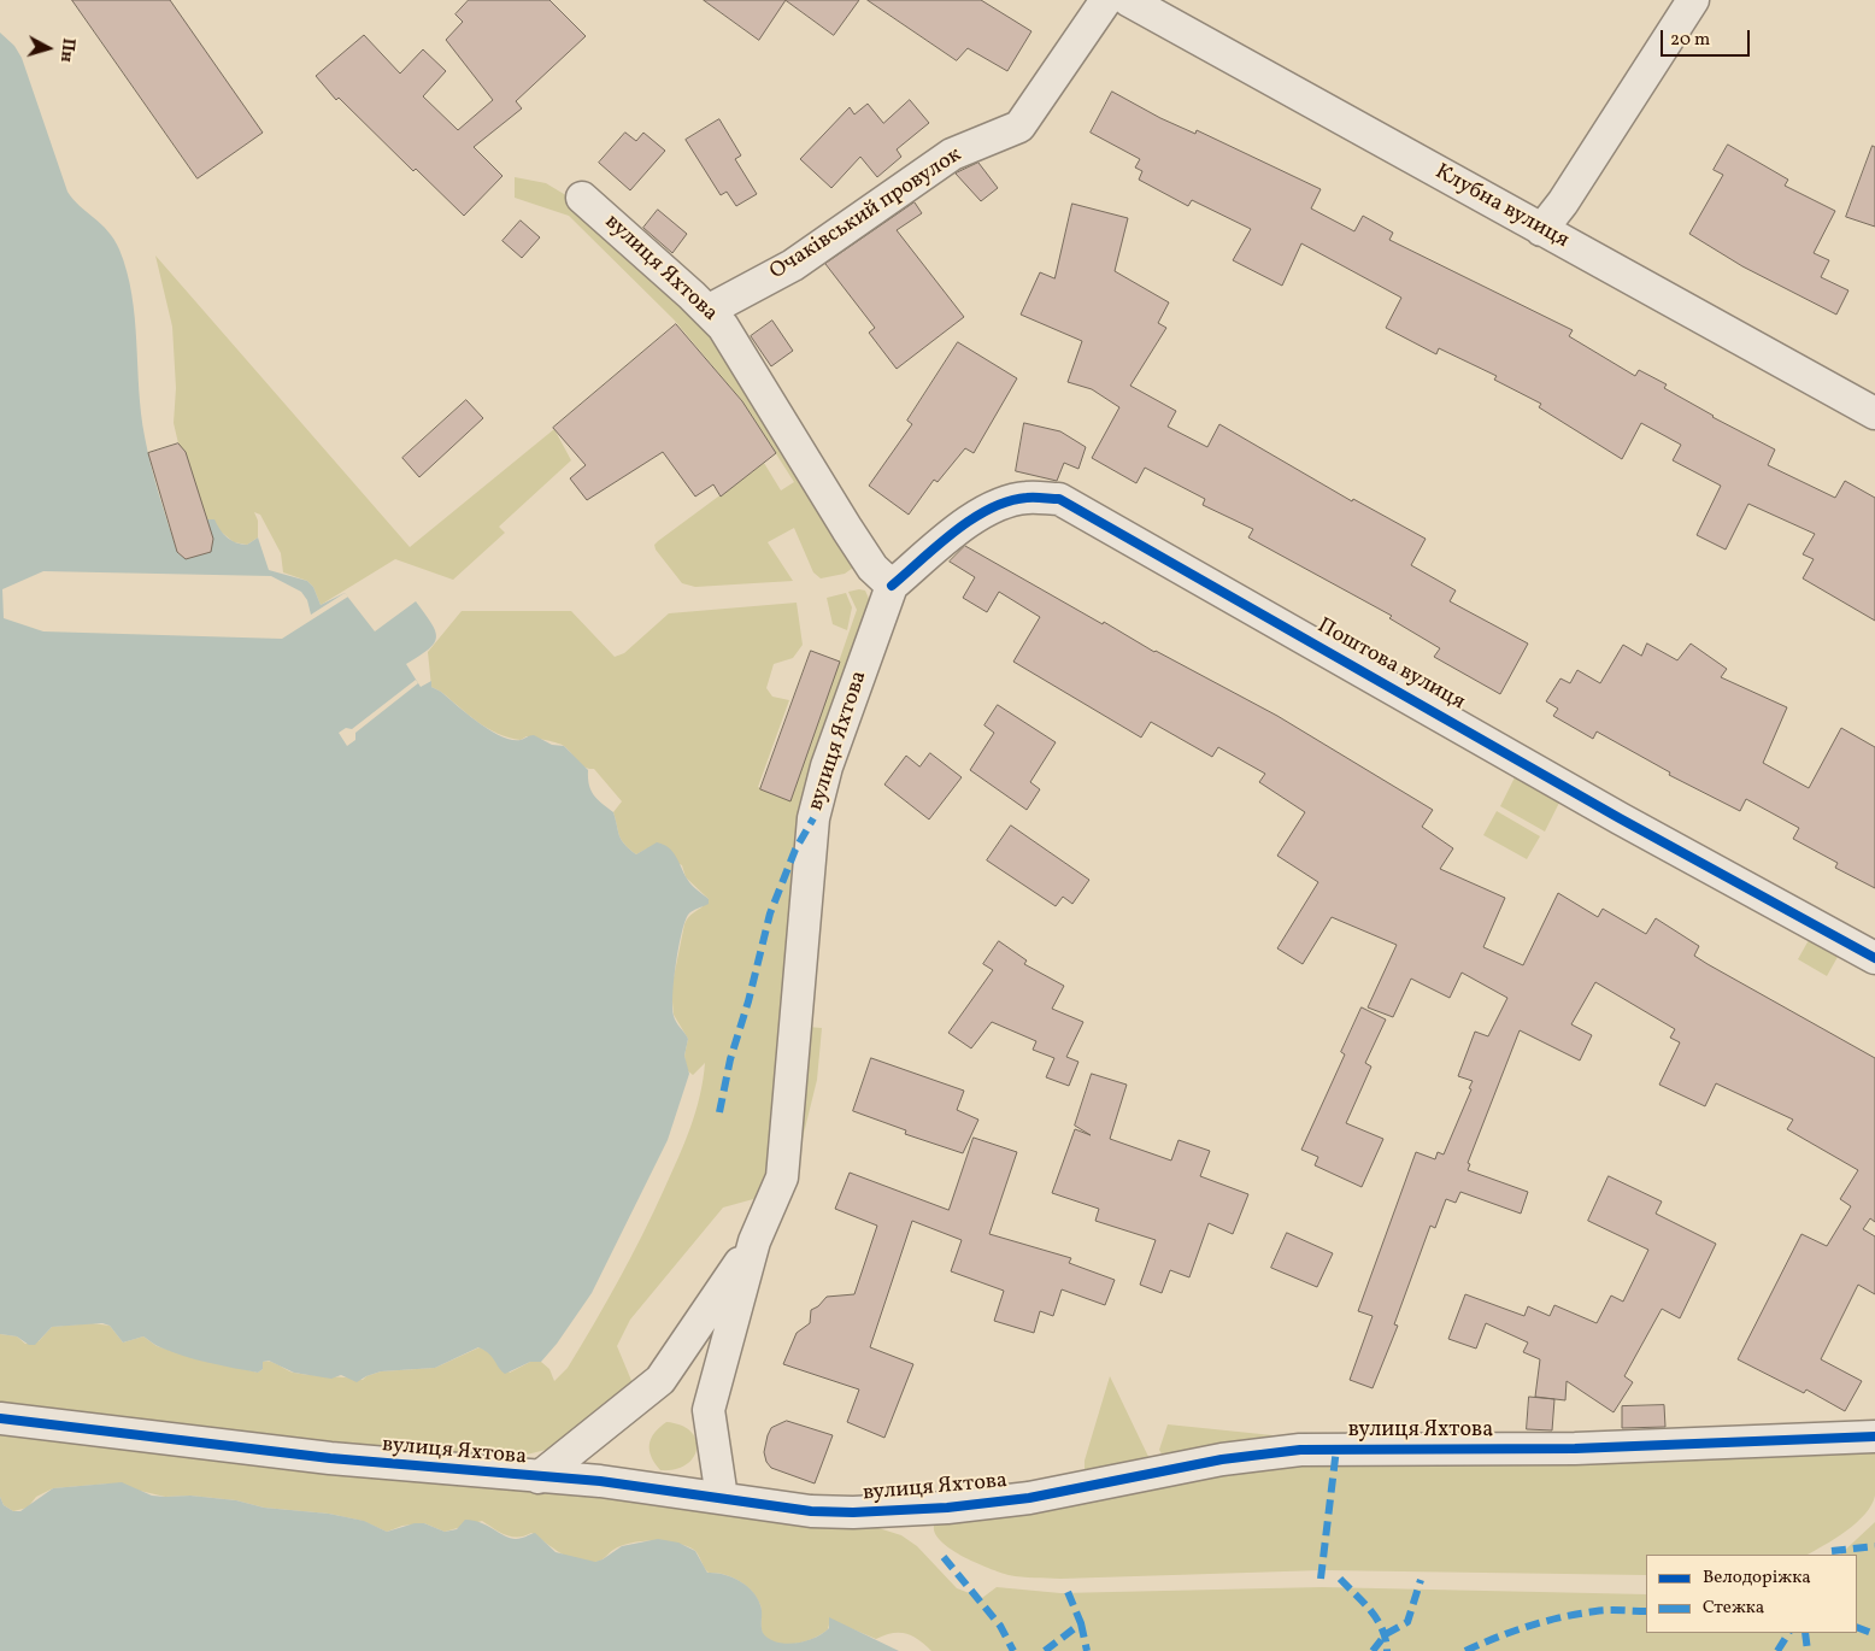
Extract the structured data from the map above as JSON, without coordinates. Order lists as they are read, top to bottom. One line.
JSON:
{"streets":{"street":["Клубна вулиця","Очаківський провулок","вулиця Яхтова","Поштова вулиця"]},"crossings":[["Очаківський провулок","вулиця Яхтова"],["вулиця Яхтова","Поштова вулиця"]],"legend":["Велодоріжка","Стежка"],"scale_bar":"20 m","north":"right"}
